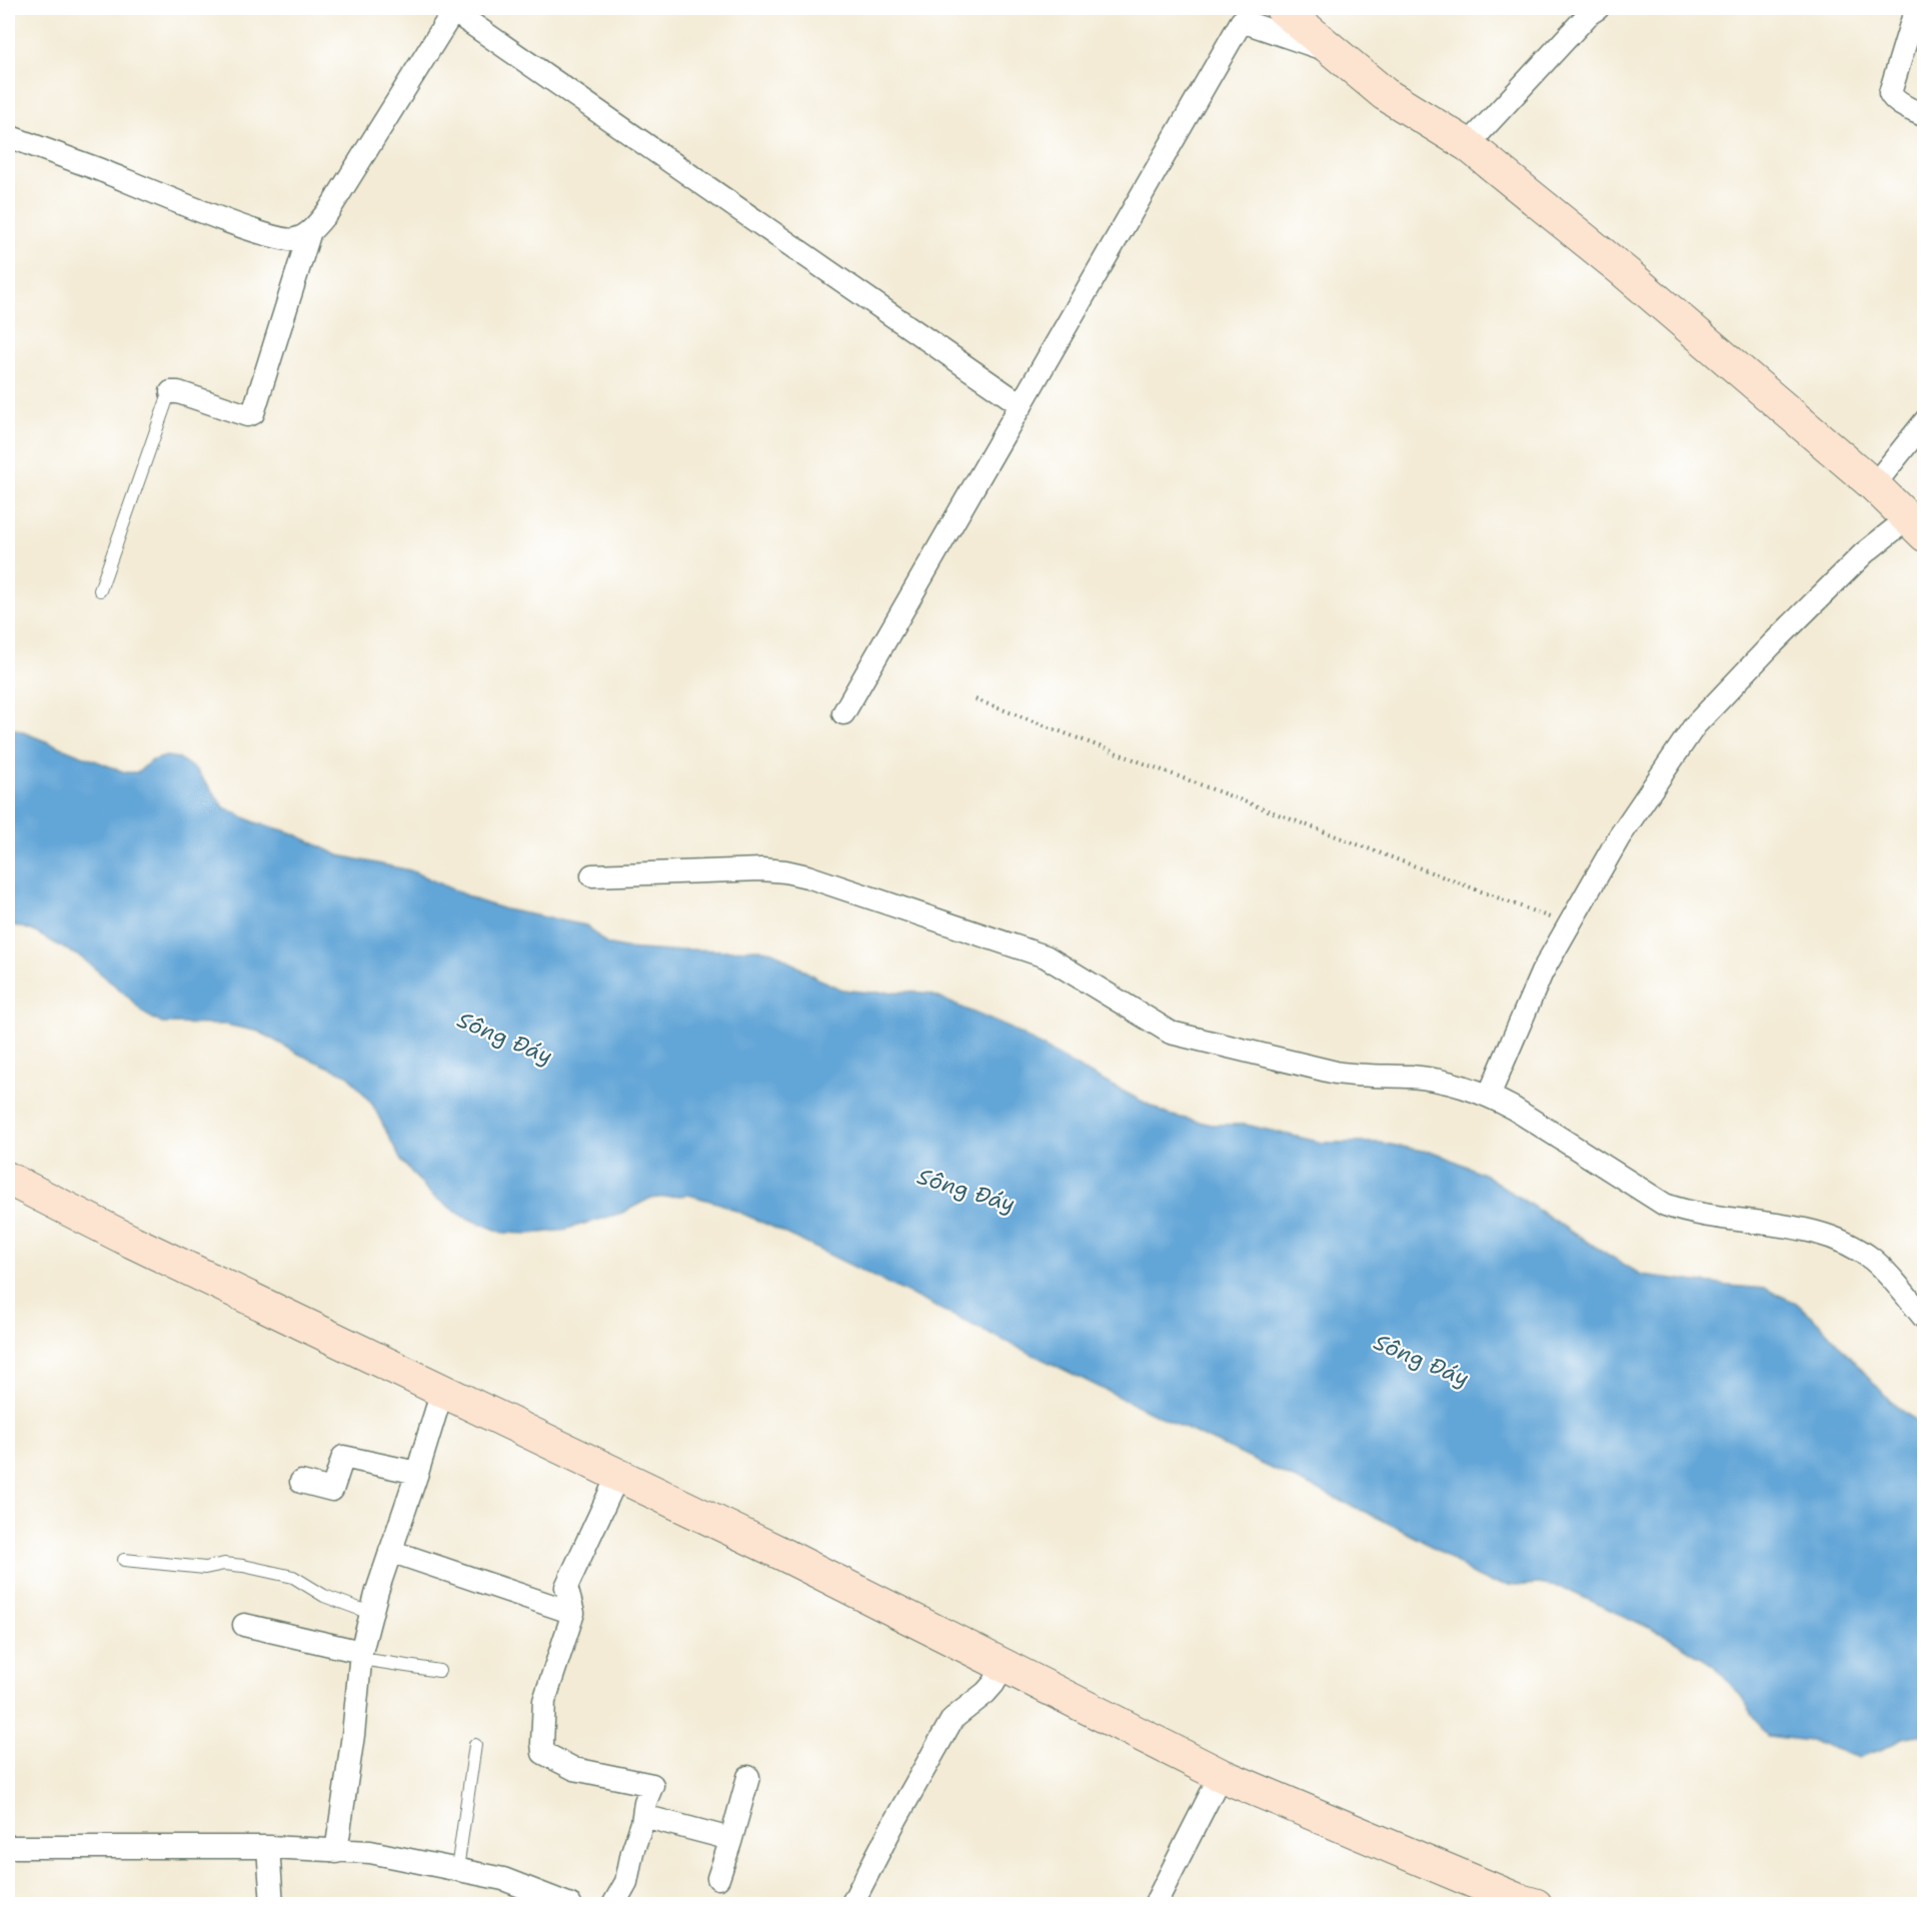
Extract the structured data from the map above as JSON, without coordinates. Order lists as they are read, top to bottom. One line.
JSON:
{"water":["Sông Đáy"]}
